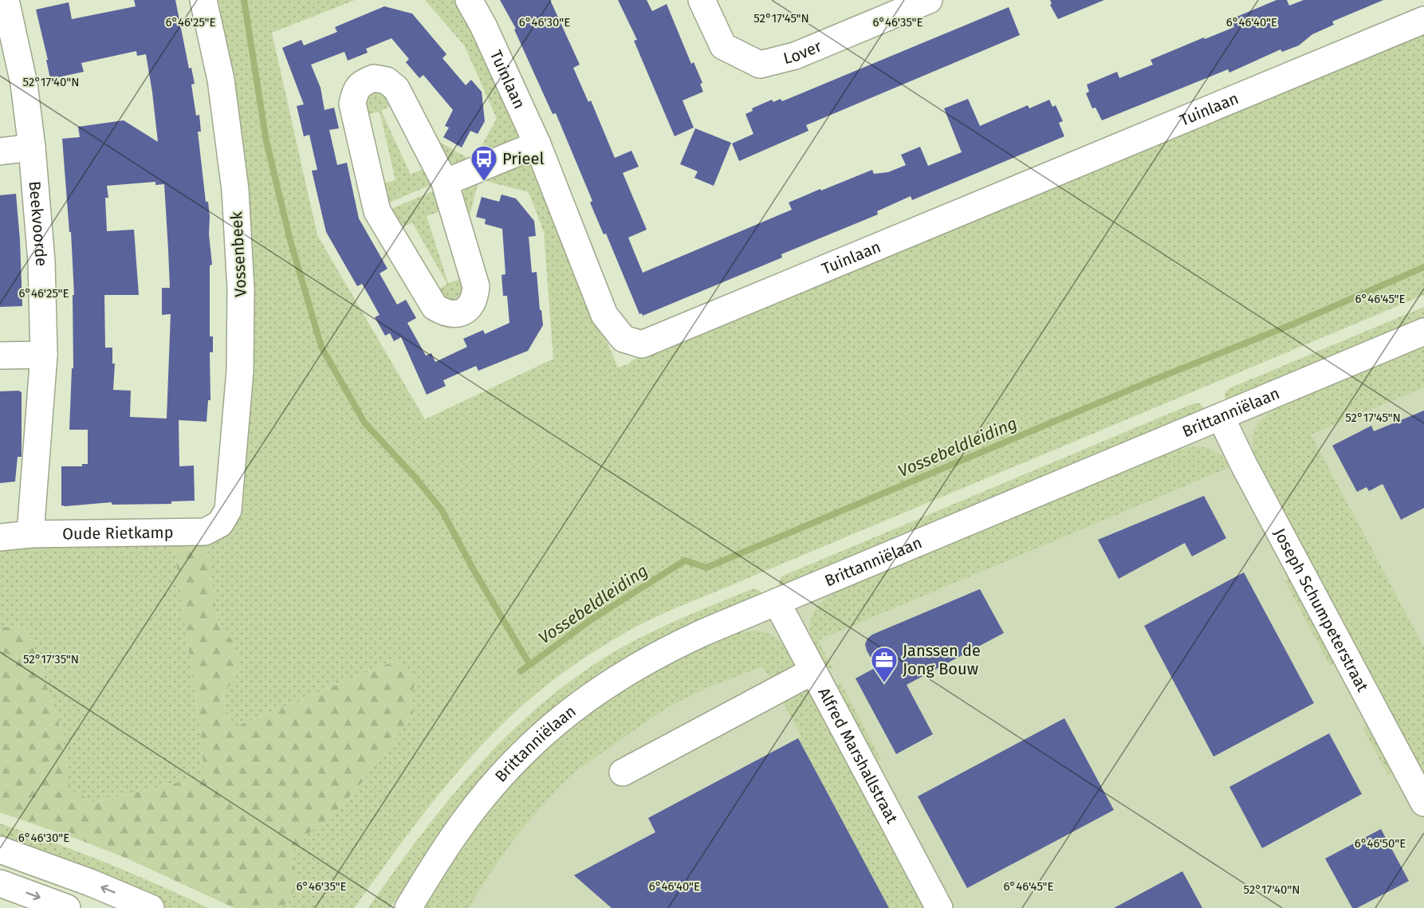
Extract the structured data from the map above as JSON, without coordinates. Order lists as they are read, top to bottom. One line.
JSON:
{"streets":{"street":["Lover","Tuinlaan","Beekvoorde","Vossenbeek","Brittanniëlaan","Oude Rietkamp","Joseph Schumpeterstraat","Alfred Marshallstraat"]},"crossings":[["Beekvoorde","Oude Rietkamp"],["Vossenbeek","Oude Rietkamp"],["Brittanniëlaan","Joseph Schumpeterstraat"],["Brittanniëlaan","Alfred Marshallstraat"]],"water":["Vossebeldleiding"],"places":{"bus stop":["Prieel"],"office":["Janssen de Jong Bouw"]},"coordinates":["52°17'45\"N","6°46'25\"E","6°46'30\"E","6°46'35\"E","6°46'40\"E","52°17'40\"N","6°46'45\"E","52°17'35\"N","6°46'50\"E"]}
